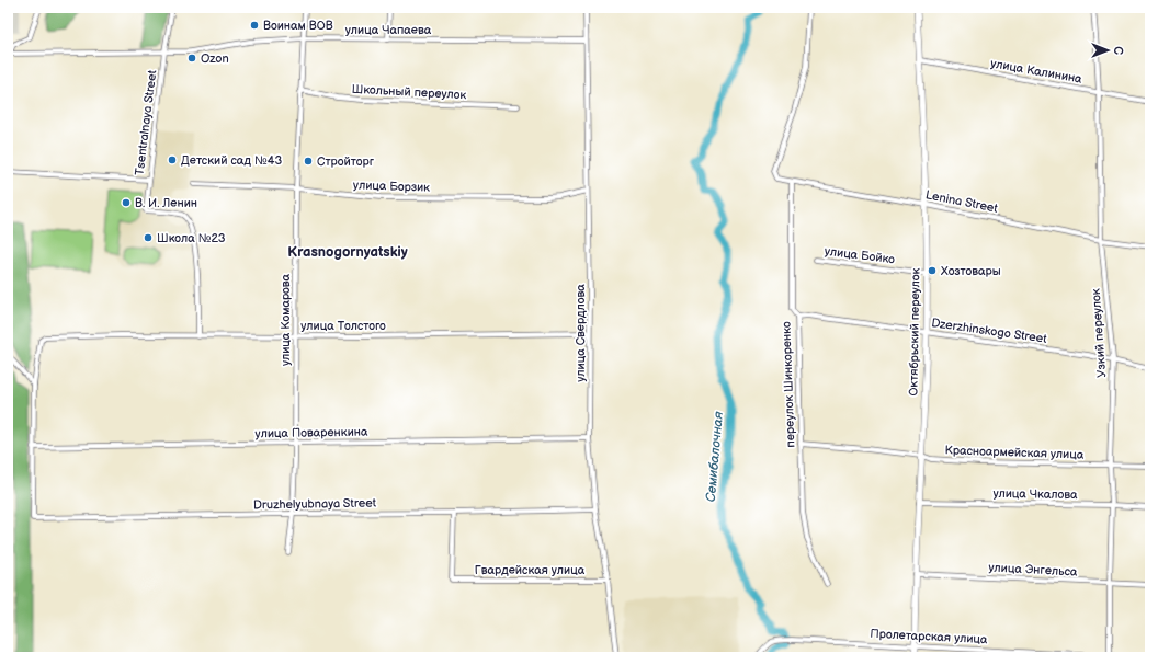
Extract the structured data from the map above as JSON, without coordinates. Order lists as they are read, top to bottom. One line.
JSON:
{"streets":{"street":["улица Чапаева","улица Калинина","Школьный переулок","Tsentralnaya Street","улица Борзик","Lenina Street","улица Бойко","улица Комарова","улица Толстого","Dzerzhinskogo Street","Октябрьский переулок","улица Свердлова","Узкий переулок","переулок Шинкоренко","улица Поваренкина","Красноармейская улица","улица Чкалова","Druzhelyubnaya Street","Гвардейская улица","улица Энгельса","Пролетарская улица"]},"crossings":[["улица Чапаева","Tsentralnaya Street"],["улица Чапаева","улица Комарова"],["улица Чапаева","улица Свердлова"],["улица Калинина","Октябрьский переулок"],["улица Калинина","Узкий переулок"],["Школьный переулок","улица Комарова"],["Tsentralnaya Street","улица Толстого"],["улица Борзик","улица Комарова"],["улица Борзик","улица Свердлова"],["Lenina Street","Октябрьский переулок"],["Lenina Street","Узкий переулок"],["Lenina Street","переулок Шинкоренко"],["улица Бойко","Октябрьский переулок"],["улица Комарова","улица Толстого"],["улица Комарова","улица Поваренкина"],["улица Комарова","Druzhelyubnaya Street"],["улица Толстого","улица Свердлова"],["Dzerzhinskogo Street","Октябрьский переулок"],["Dzerzhinskogo Street","Узкий переулок"],["Dzerzhinskogo Street","переулок Шинкоренко"],["Октябрьский переулок","Красноармейская улица"],["Октябрьский переулок","улица Чкалова"],["Октябрьский переулок","улица Энгельса"],["Октябрьский переулок","Пролетарская улица"],["улица Свердлова","улица Поваренкина"],["улица Свердлова","Druzhelyubnaya Street"],["улица Свердлова","Гвардейская улица"],["Узкий переулок","Красноармейская улица"],["Узкий переулок","улица Чкалова"],["Узкий переулок","улица Энгельса"],["Узкий переулок","Пролетарская улица"],["переулок Шинкоренко","Красноармейская улица"],["улица Поваренкина","Druzhelyubnaya Street"],["Druzhelyubnaya Street","Гвардейская улица"]],"districts":["Krasnogornyatskiy"],"water":["Семибалочная"],"places":["Воинам ВОВ","Ozon","Детский сад №43","Стройторг","В. И. Ленин","Школа №23","Хозтовары"],"north":"right"}
